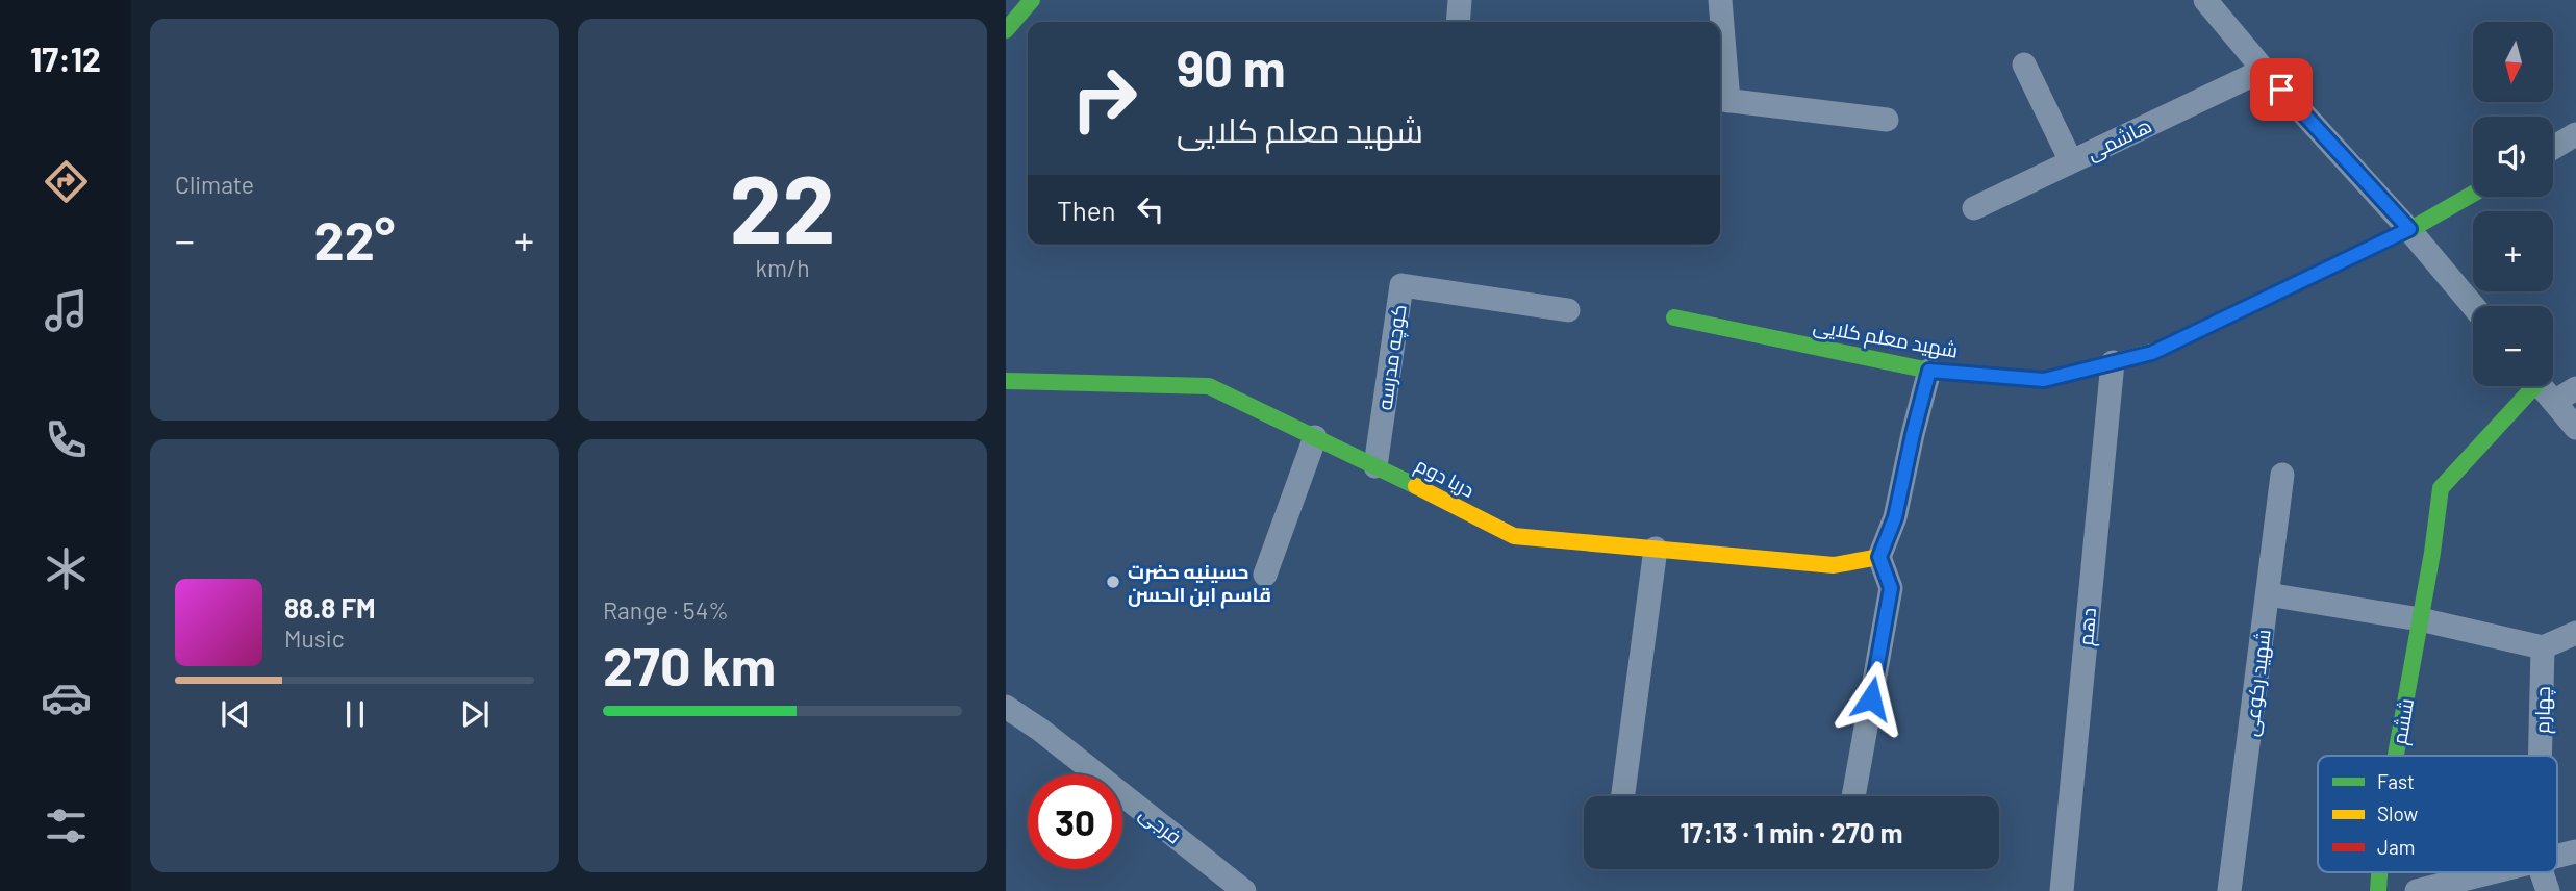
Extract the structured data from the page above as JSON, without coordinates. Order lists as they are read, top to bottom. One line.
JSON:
{"streets":{"street":["هاشمی","شهید معلم کلایی","کوچه مدرسه","دریا دوم","دهم","شهید رکوعی","چهارم","ششم","فرجی"]},"crossings":[["شهید معلم کلایی","دهم"],["کوچه مدرسه","دریا دوم"]],"places":["حسینیه حضرت قاسم ابن الحسن"],"legend":["Fast","Slow","Jam"],"north":"bottom","page":{"tabs":"17:12","tile":["Climate",["22","km/h"],["Range · 54%","270 km"]],"map_buttons":["+","−"],"turn":["90 m","شهید معلم کلایی"],"then":"Then","heat":["−","22°","+"],"song":["88.8 FM","Music"],"limit":"30","trip":"17:13 · 1 min · 270 m"}}
